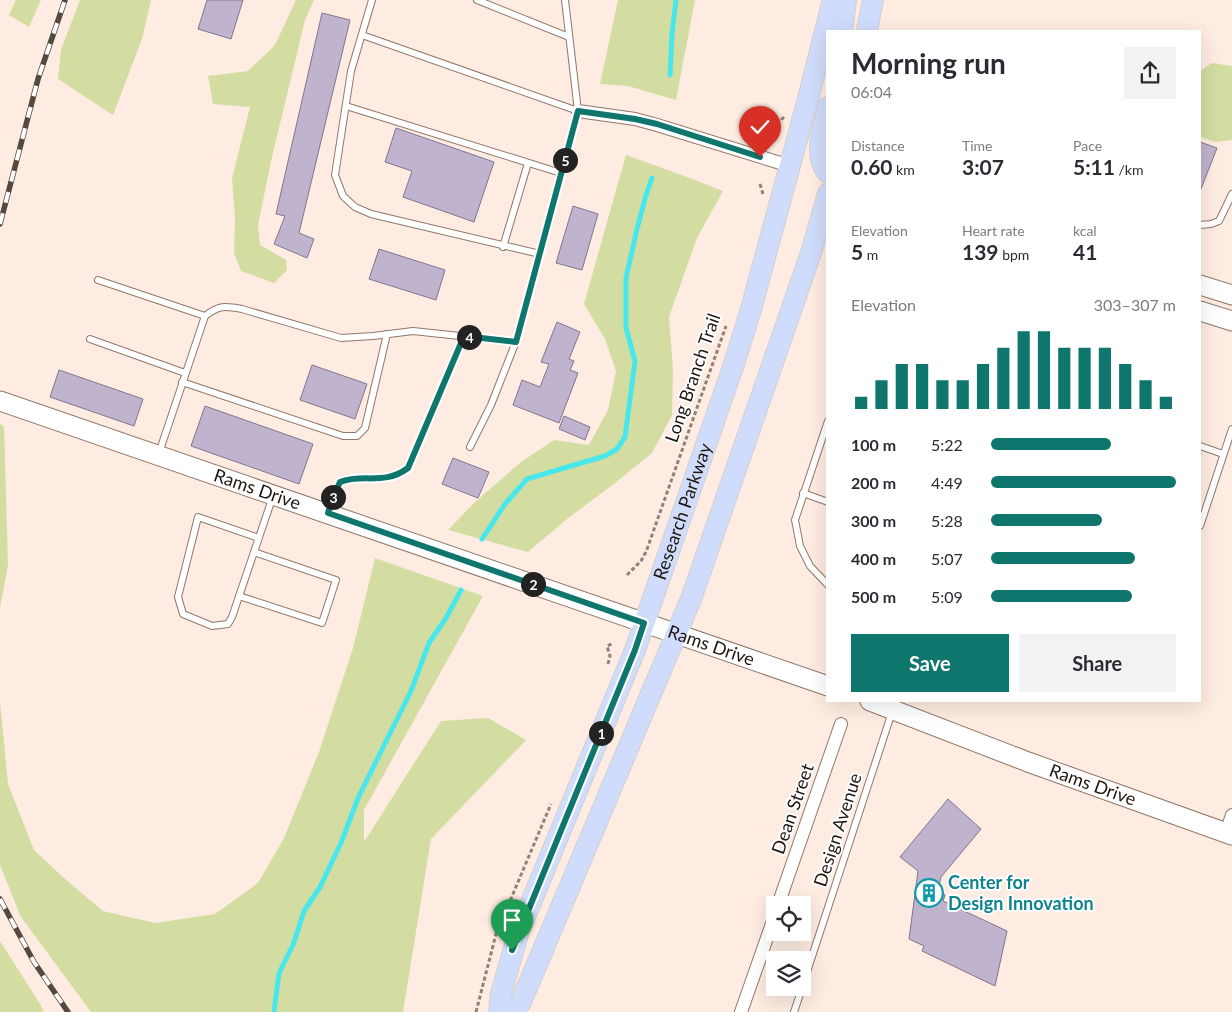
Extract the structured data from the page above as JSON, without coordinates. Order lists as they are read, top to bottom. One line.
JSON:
{"streets":{"main road":["Rams Drive","Research Parkway"],"street":["Dean Street"],"lane":["Design Avenue"],"path":["Long Branch Trail"]},"crossings":[["Rams Drive","Research Parkway"],["Rams Drive","Design Avenue"]],"places":{"building":["Center for Design Innovation"]},"page":{"heading":["Morning run","06:04"],"stats":[["Distance","0.60 km"],["Time","3:07"],["Pace","5:11 /km"],["Elevation","5 m"],["Heart rate","139 bpm"],["kcal","41"]],"pins":["5","4","3","2","1"],"chart":["Elevation","303–307 m"],"list":[{"name":"100 m","note":"5:22"},{"name":"200 m","note":"4:49"},{"name":"300 m","note":"5:28"},{"name":"400 m","note":"5:07"},{"name":"500 m","note":"5:09"}],"buttons":["Save","Share"]}}
